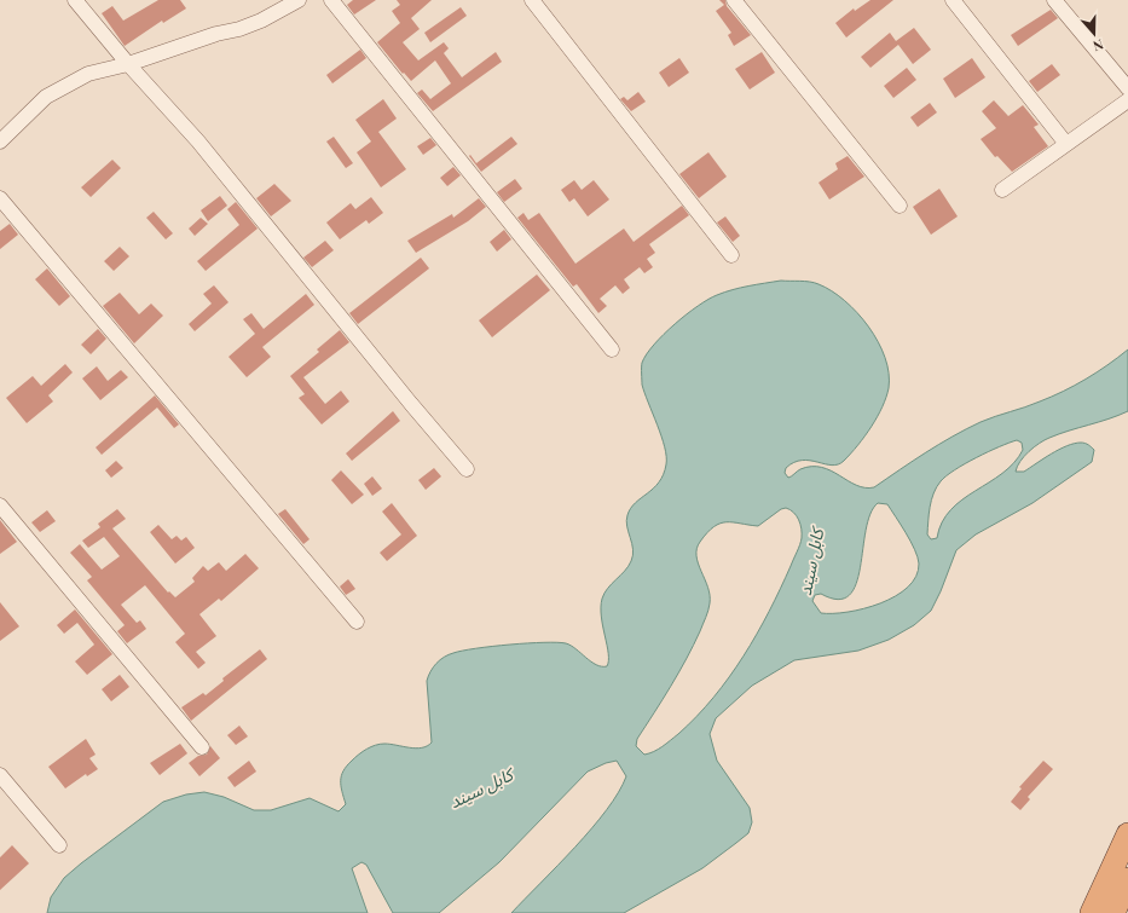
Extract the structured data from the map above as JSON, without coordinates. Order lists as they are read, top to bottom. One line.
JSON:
{"water":["کابل سيند"],"north":"bottom"}
